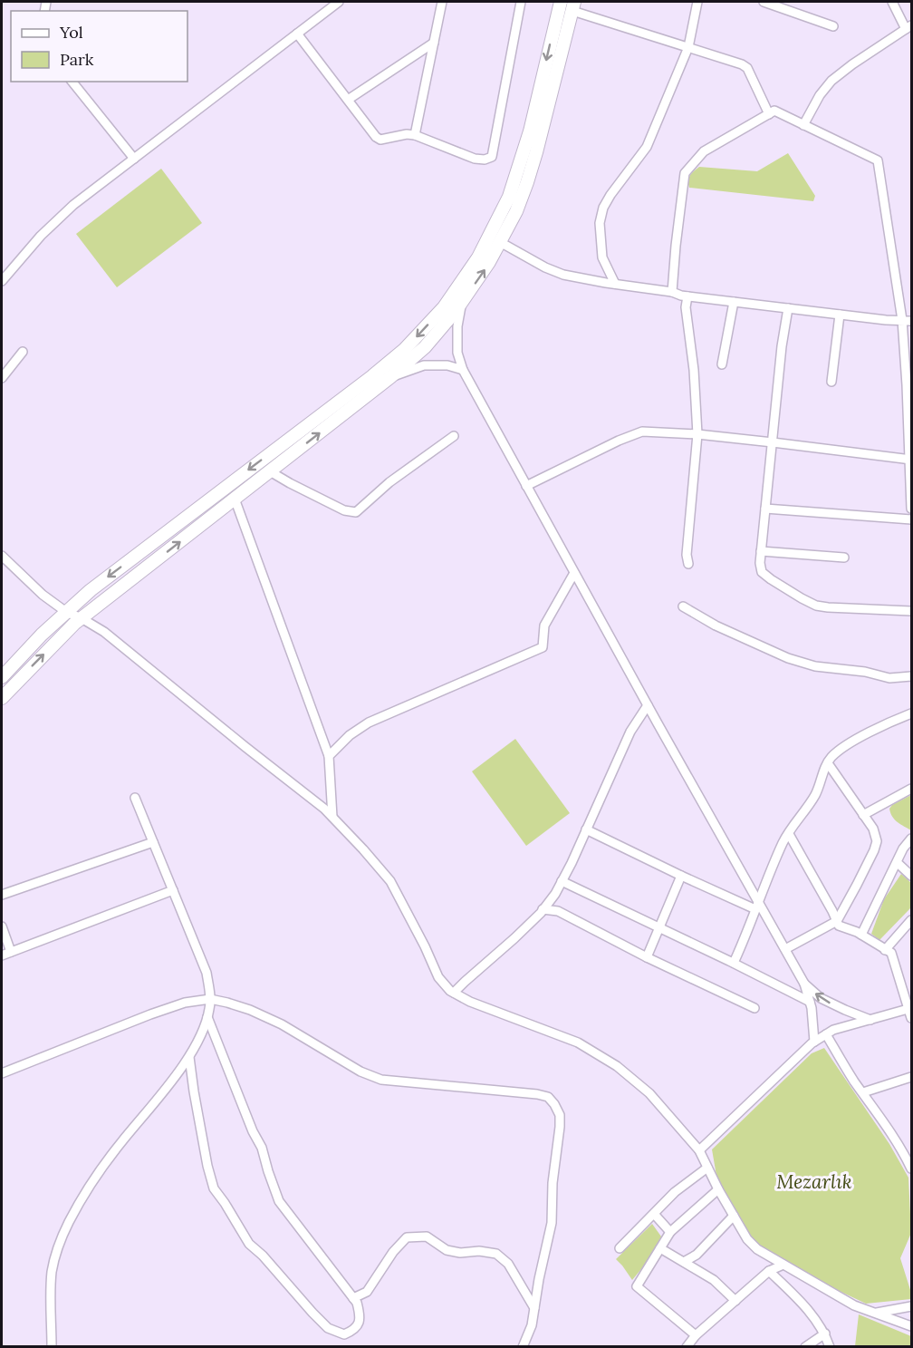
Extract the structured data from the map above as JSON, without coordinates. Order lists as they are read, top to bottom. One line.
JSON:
{"parks":["Mezarlık"],"legend":["Yol","Park"]}
